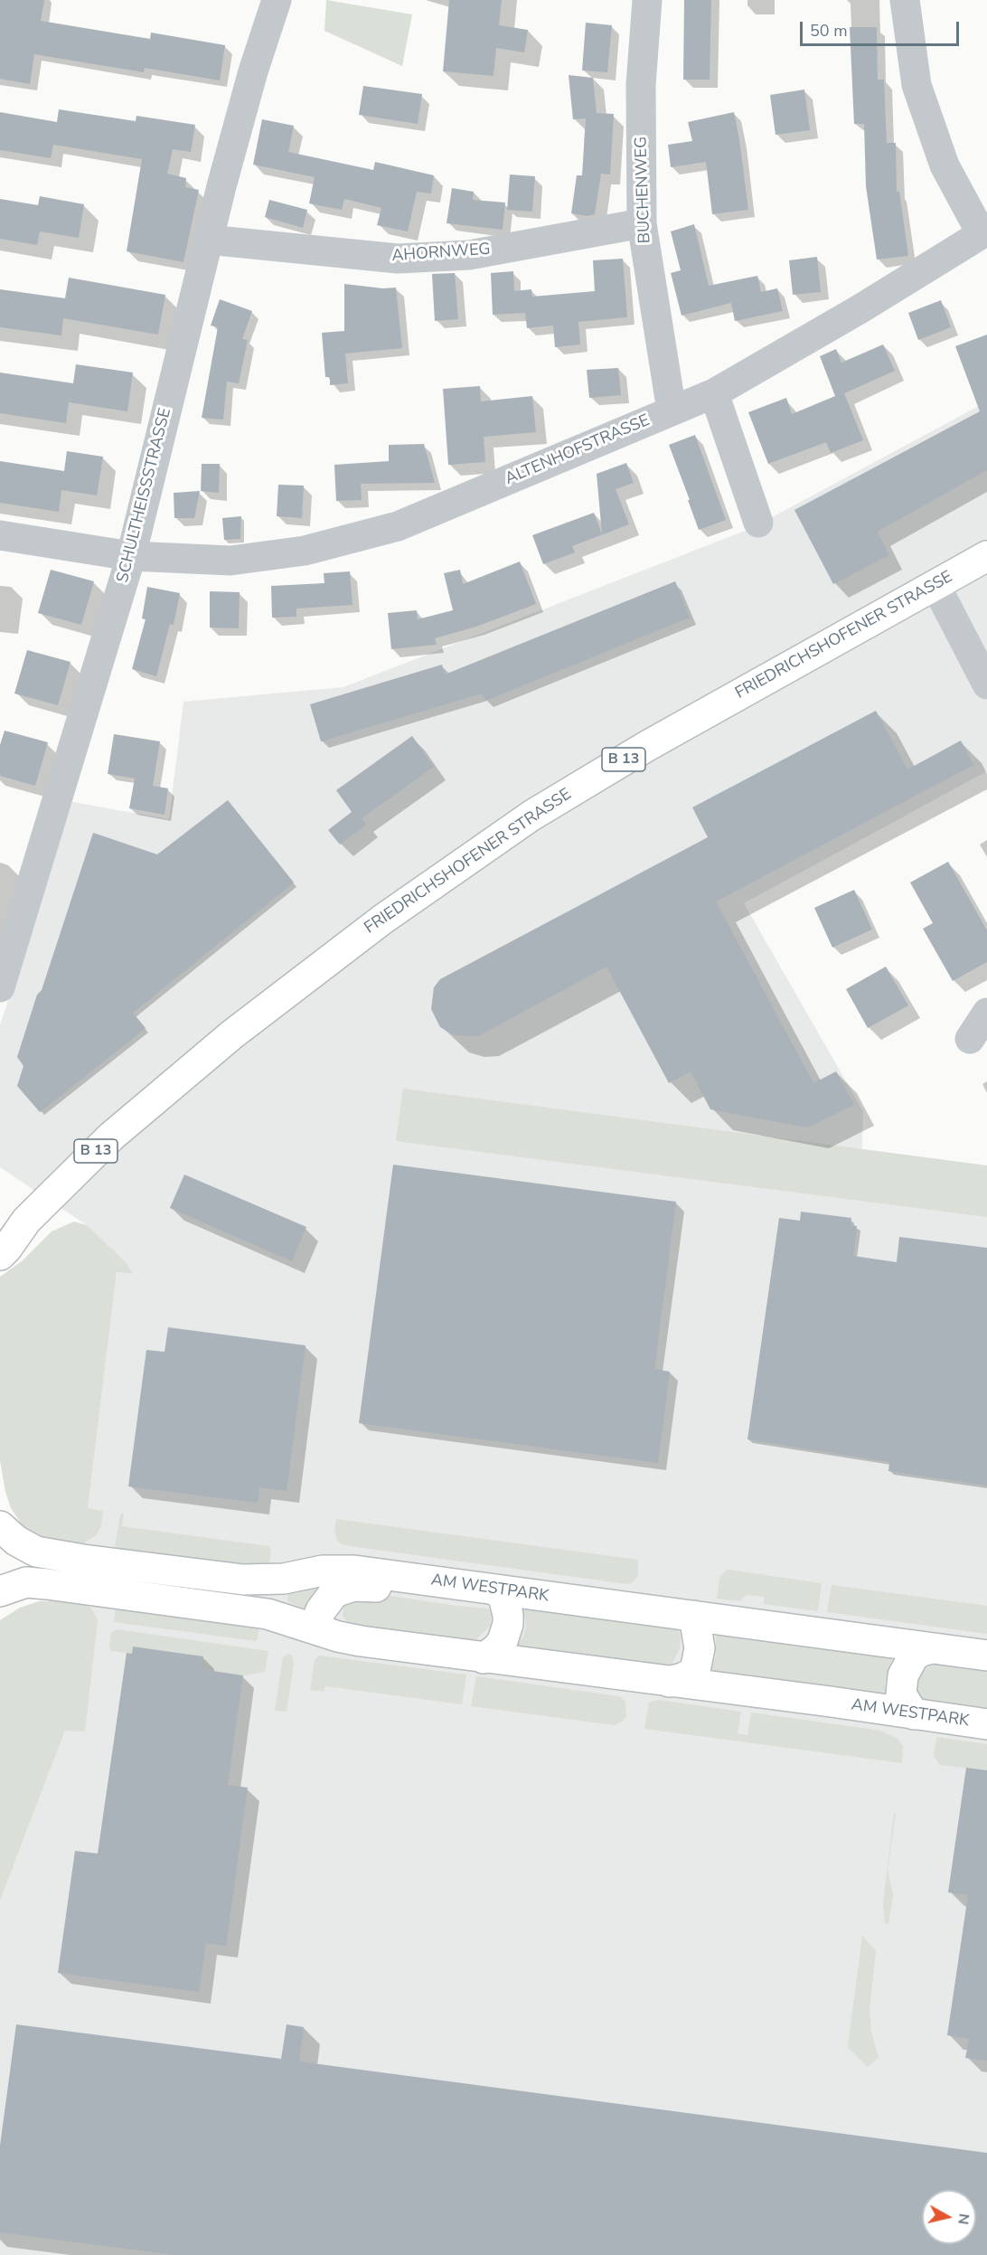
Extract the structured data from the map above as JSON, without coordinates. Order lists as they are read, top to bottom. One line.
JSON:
{"streets":{"main road":["FRIEDRICHSHOFENER STRASSE","B 13","AM WESTPARK"],"street":["BUCHENWEG","AHORNWEG","ALTENHOFSTRASSE","SCHULTHEISSSTRASSE"]},"crossings":[["BUCHENWEG","AHORNWEG"],["BUCHENWEG","ALTENHOFSTRASSE"],["AHORNWEG","SCHULTHEISSSTRASSE"],["ALTENHOFSTRASSE","SCHULTHEISSSTRASSE"]],"scale_bar":"50 m","north":"right"}
